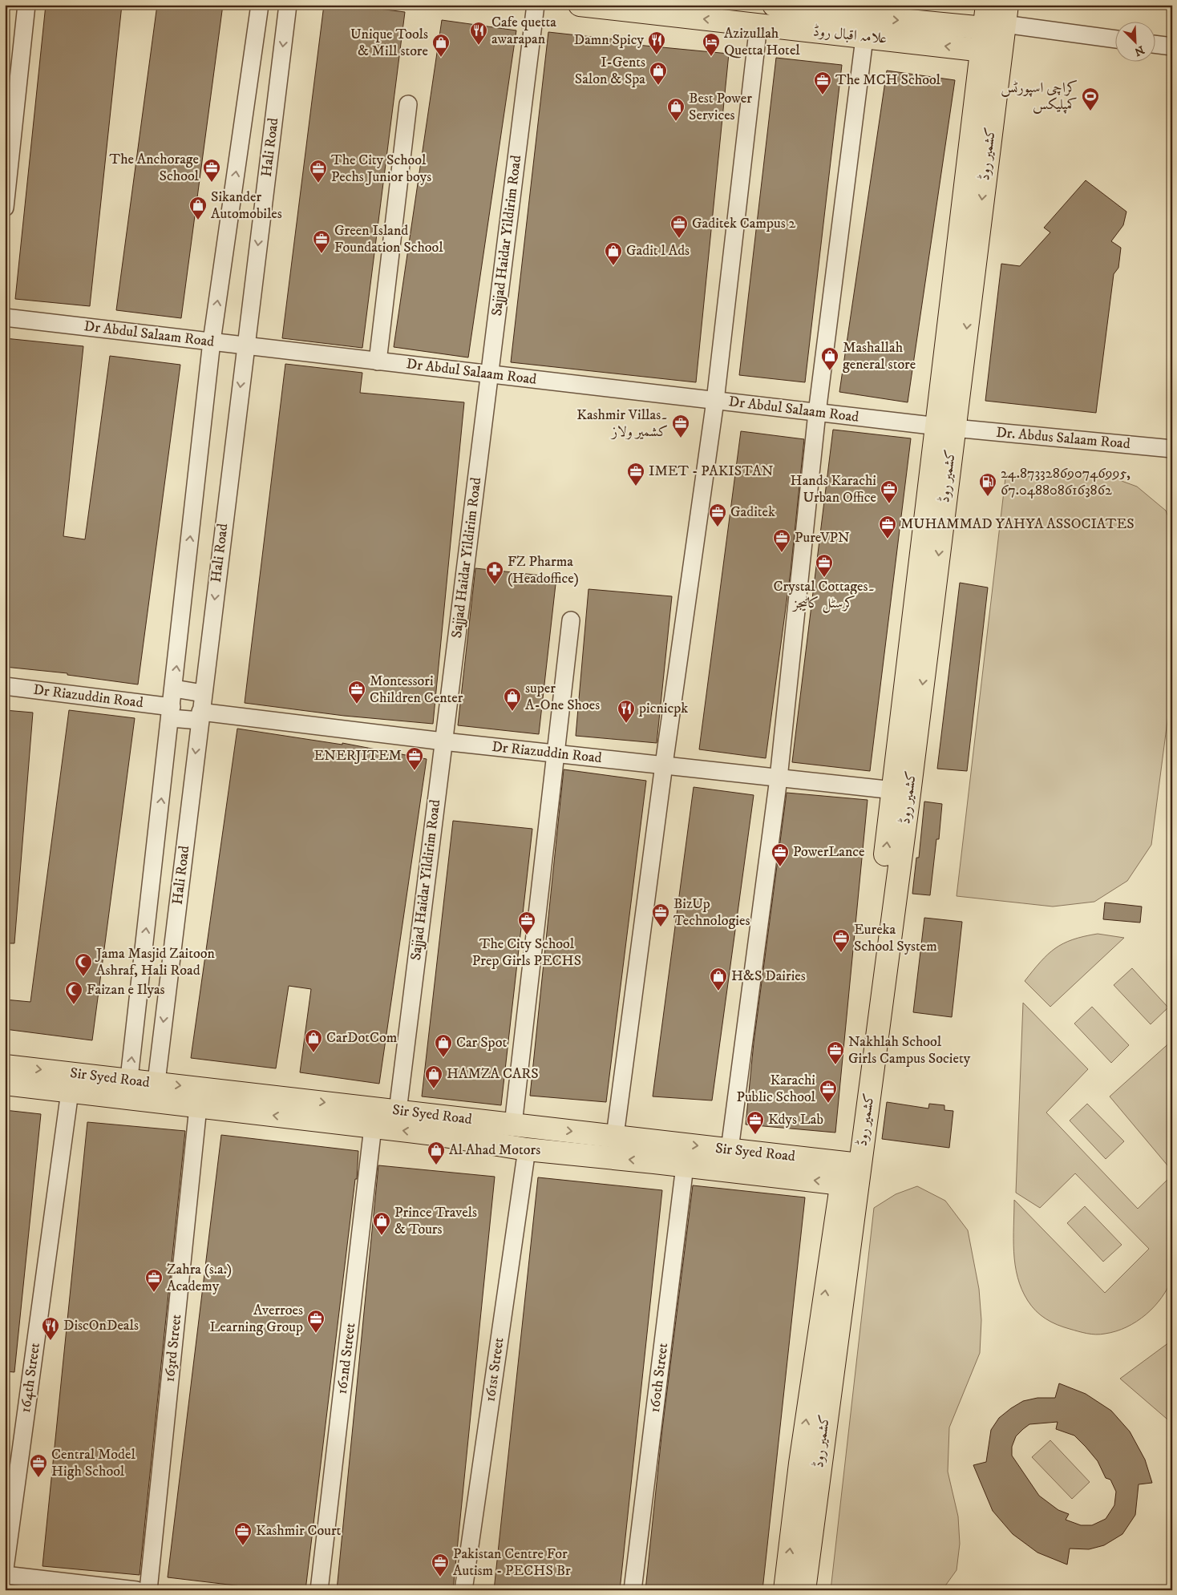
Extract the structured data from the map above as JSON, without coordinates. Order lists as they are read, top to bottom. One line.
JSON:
{"streets":{"main road":["علامہ اقبال روڈ","کشمیر روڈ","Sir Syed Road"],"street":["Hali Road","Sajjad Haidar Yildirim Road","Dr Abdul Salaam Road","Dr. Abdus Salaam Road","Dr Riazuddin Road","163rd Street","162nd Street","161st Street","164th Street","160th Street"]},"crossings":[["علامہ اقبال روڈ","کشمیر روڈ"],["Hali Road","Dr Abdul Salaam Road"],["Hali Road","Dr Riazuddin Road"],["Hali Road","Sir Syed Road"],["کشمیر روڈ","Dr Abdul Salaam Road"],["کشمیر روڈ","Dr. Abdus Salaam Road"],["کشمیر روڈ","Dr Riazuddin Road"],["کشمیر روڈ","Sir Syed Road"],["Sajjad Haidar Yildirim Road","Dr Abdul Salaam Road"],["Sajjad Haidar Yildirim Road","Dr Riazuddin Road"],["Sajjad Haidar Yildirim Road","Sir Syed Road"],["Dr Abdul Salaam Road","Dr. Abdus Salaam Road"],["Sir Syed Road","163rd Street"],["Sir Syed Road","162nd Street"],["Sir Syed Road","161st Street"],["Sir Syed Road","164th Street"],["Sir Syed Road","160th Street"]],"places":{"restaurant":["Cafe quetta awarapan","Damn Spicy","picnicpk","DiscOnDeals"],"hotel":["Azizullah Quetta Hotel"],"shop":["Unique Tools & Mill store","I-Gents Salon & Spa","Best Power Services","Sikander Automobiles","Gadit l Ads","Mashallah general store","super A-One Shoes","H&S Dairies","CarDotCom","Car Spot","HAMZA CARS","Al Ahad Motors","Prince Travels & Tours"],"office":["The MCH School","The Anchorage School","The City School Pechs Junior boys","Gaditek Campus 2","Green Island Foundation School","Kashmir Villas۔ کشمیر ولاز","IMET - PAKISTAN","Hands Karachi Urban Office","Gaditek","MUHAMMAD YAHYA ASSOCIATES","PureVPN","Crystal Cottages۔ کرسٹل کاٹیجز","Montessori Children Center","ENERJITEM","PowerLance","BizUp Technologies","The City School Prep Girls PECHS","Eureka School System","Nakhlah School Girls Campus Society","Karachi Public School","Kdys Lab","Zahra (s.a.) Academy","Averroes Learning Group","Central Model High School","Kashmir Court","Pakistan Centre For Autism - PECHS Br"],"sports":["کراچی اسپورٹس کمپلیکس"],"fuel station":["24.873328690746995, 67.0488086163862"],"pharmacy":["FZ Pharma (Headoffice)"],"mosque":["Jama Masjid Zaitoon Ashraf, Hali Road","Faizan e Ilyas"]},"north":"bottom right"}
